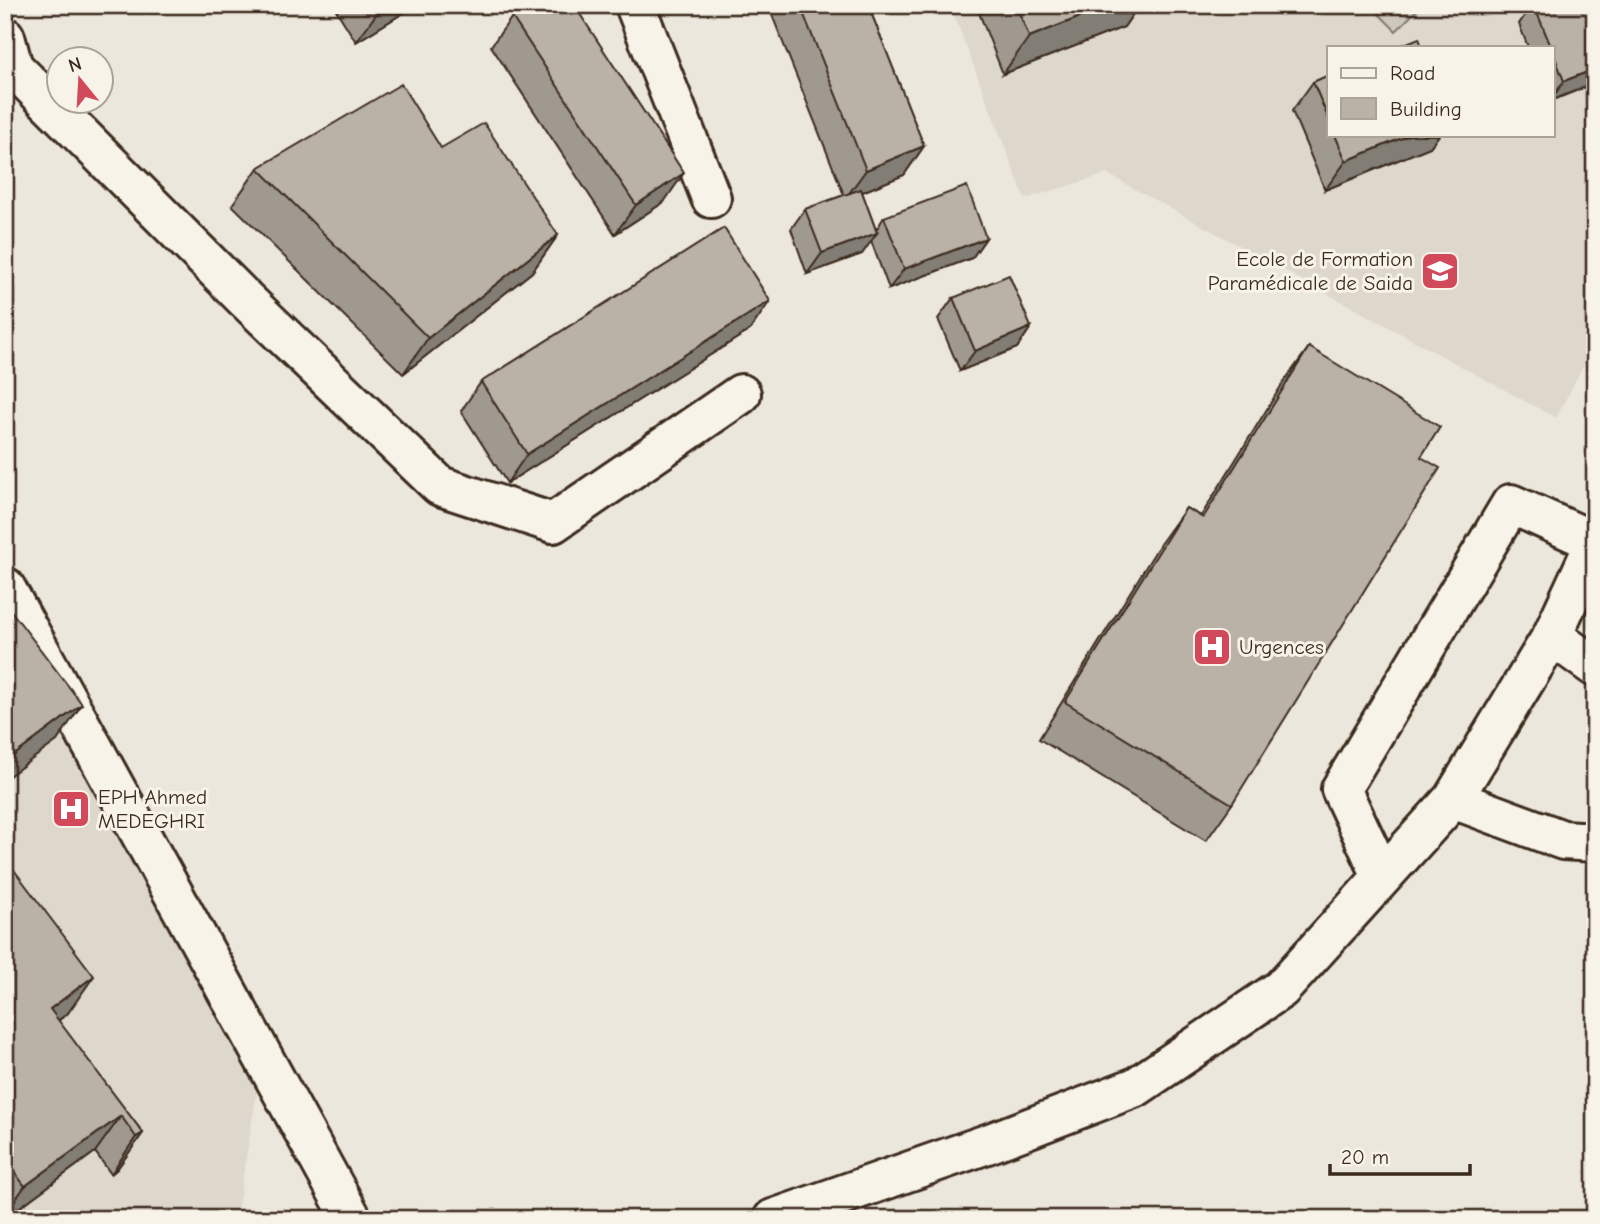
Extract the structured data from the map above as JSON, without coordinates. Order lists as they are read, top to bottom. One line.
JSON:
{"places":{"school or university":["Ecole de Formation Paramédicale de Saida"],"hospital":["Urgences","EPH Ahmed MEDEGHRI"]},"legend":["Road","Building"],"scale_bar":"20 m","north":"top"}
